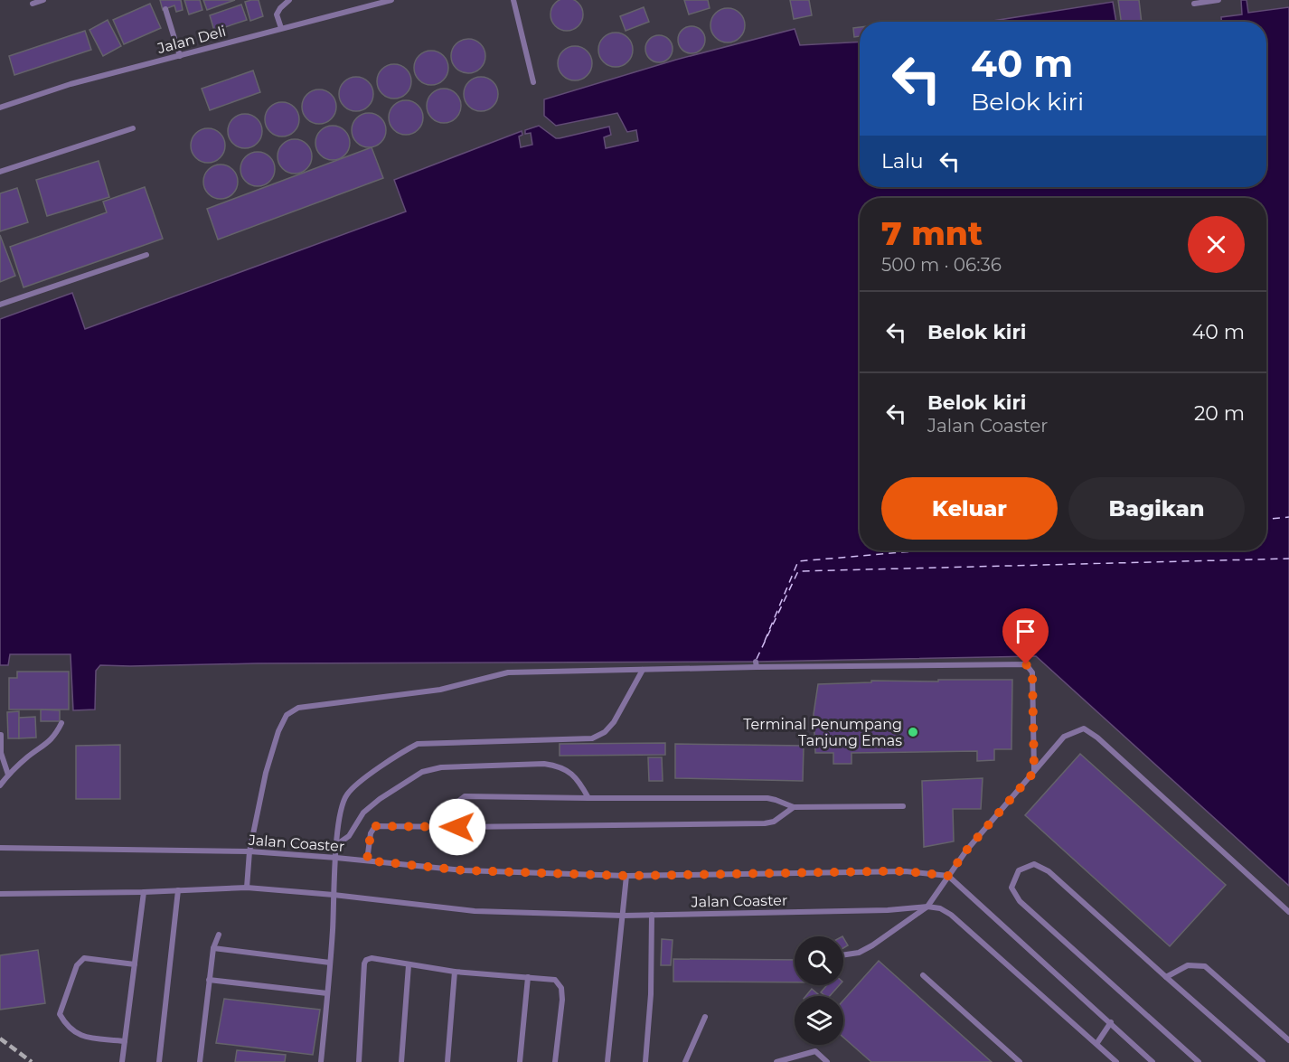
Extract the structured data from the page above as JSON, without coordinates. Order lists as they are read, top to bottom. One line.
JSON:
{"streets":{"lane":["Jalan Deli","Jalan Coaster"]},"places":["Terminal Penumpang Tanjung Emas"],"page":{"turn":["40 m","Belok kiri"],"then":"Lalu","heading":["7 mnt","500 m · 06:36"],"list":[{"name":"Belok kiri","value":"40 m"},{"name":"Belok kiri","note":"Jalan Coaster","value":"20 m"}],"buttons":["Keluar","Bagikan"]}}
